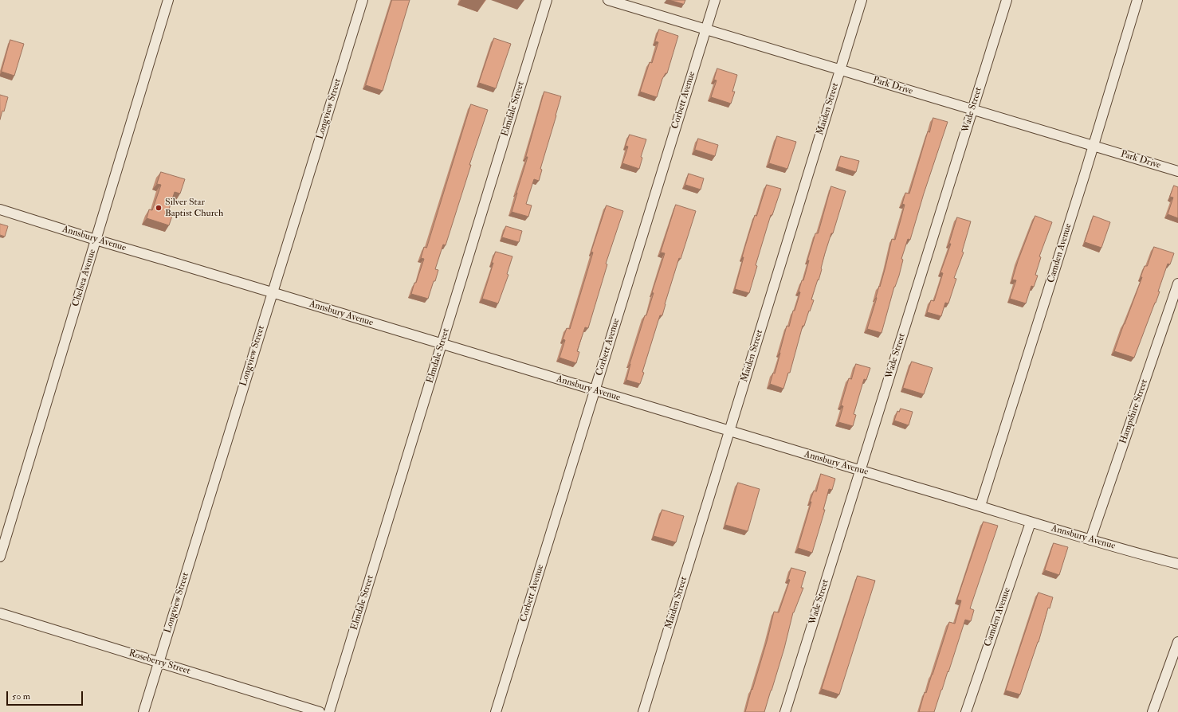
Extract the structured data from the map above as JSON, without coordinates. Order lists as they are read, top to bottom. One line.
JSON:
{"streets":{"street":["Park Drive","Corbett Avenue","Longview Street","Elmdale Street","Maiden Street","Wade Street","Annsbury Avenue","Camden Avenue","Chelsea Avenue","Hampshire Street","Roseberry Street"]},"crossings":[["Park Drive","Corbett Avenue"],["Park Drive","Maiden Street"],["Park Drive","Wade Street"],["Park Drive","Camden Avenue"],["Corbett Avenue","Annsbury Avenue"],["Longview Street","Annsbury Avenue"],["Longview Street","Roseberry Street"],["Elmdale Street","Annsbury Avenue"],["Maiden Street","Annsbury Avenue"],["Wade Street","Annsbury Avenue"],["Annsbury Avenue","Camden Avenue"],["Annsbury Avenue","Chelsea Avenue"],["Annsbury Avenue","Hampshire Street"]],"places":["Silver Star Baptist Church"],"scale_bar":"50 m"}
